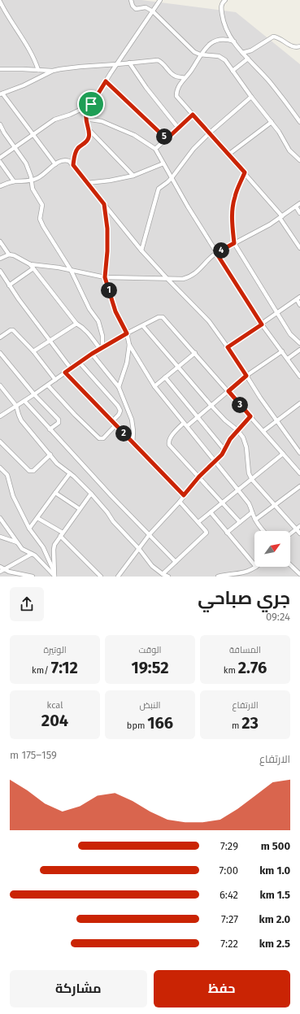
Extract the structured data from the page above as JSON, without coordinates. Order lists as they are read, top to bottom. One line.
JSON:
{"north":"top right","page":{"pins":["5","4","1","3","2"],"heading":["جري صباحي","09:24"],"stats":[["المسافة","2.76 km"],["الوقت","19:52"],["الوتيرة","7:12 /km"],["الارتفاع","23 m"],["النبض","166 bpm"],["kcal","204"]],"chart":["الارتفاع","159–175 m"],"list":[{"name":"500 m","note":"7:29"},{"name":"1.0 km","note":"7:00"},{"name":"1.5 km","note":"6:42"},{"name":"2.0 km","note":"7:27"},{"name":"2.5 km","note":"7:22"}],"buttons":["حفظ","مشاركة"]}}
